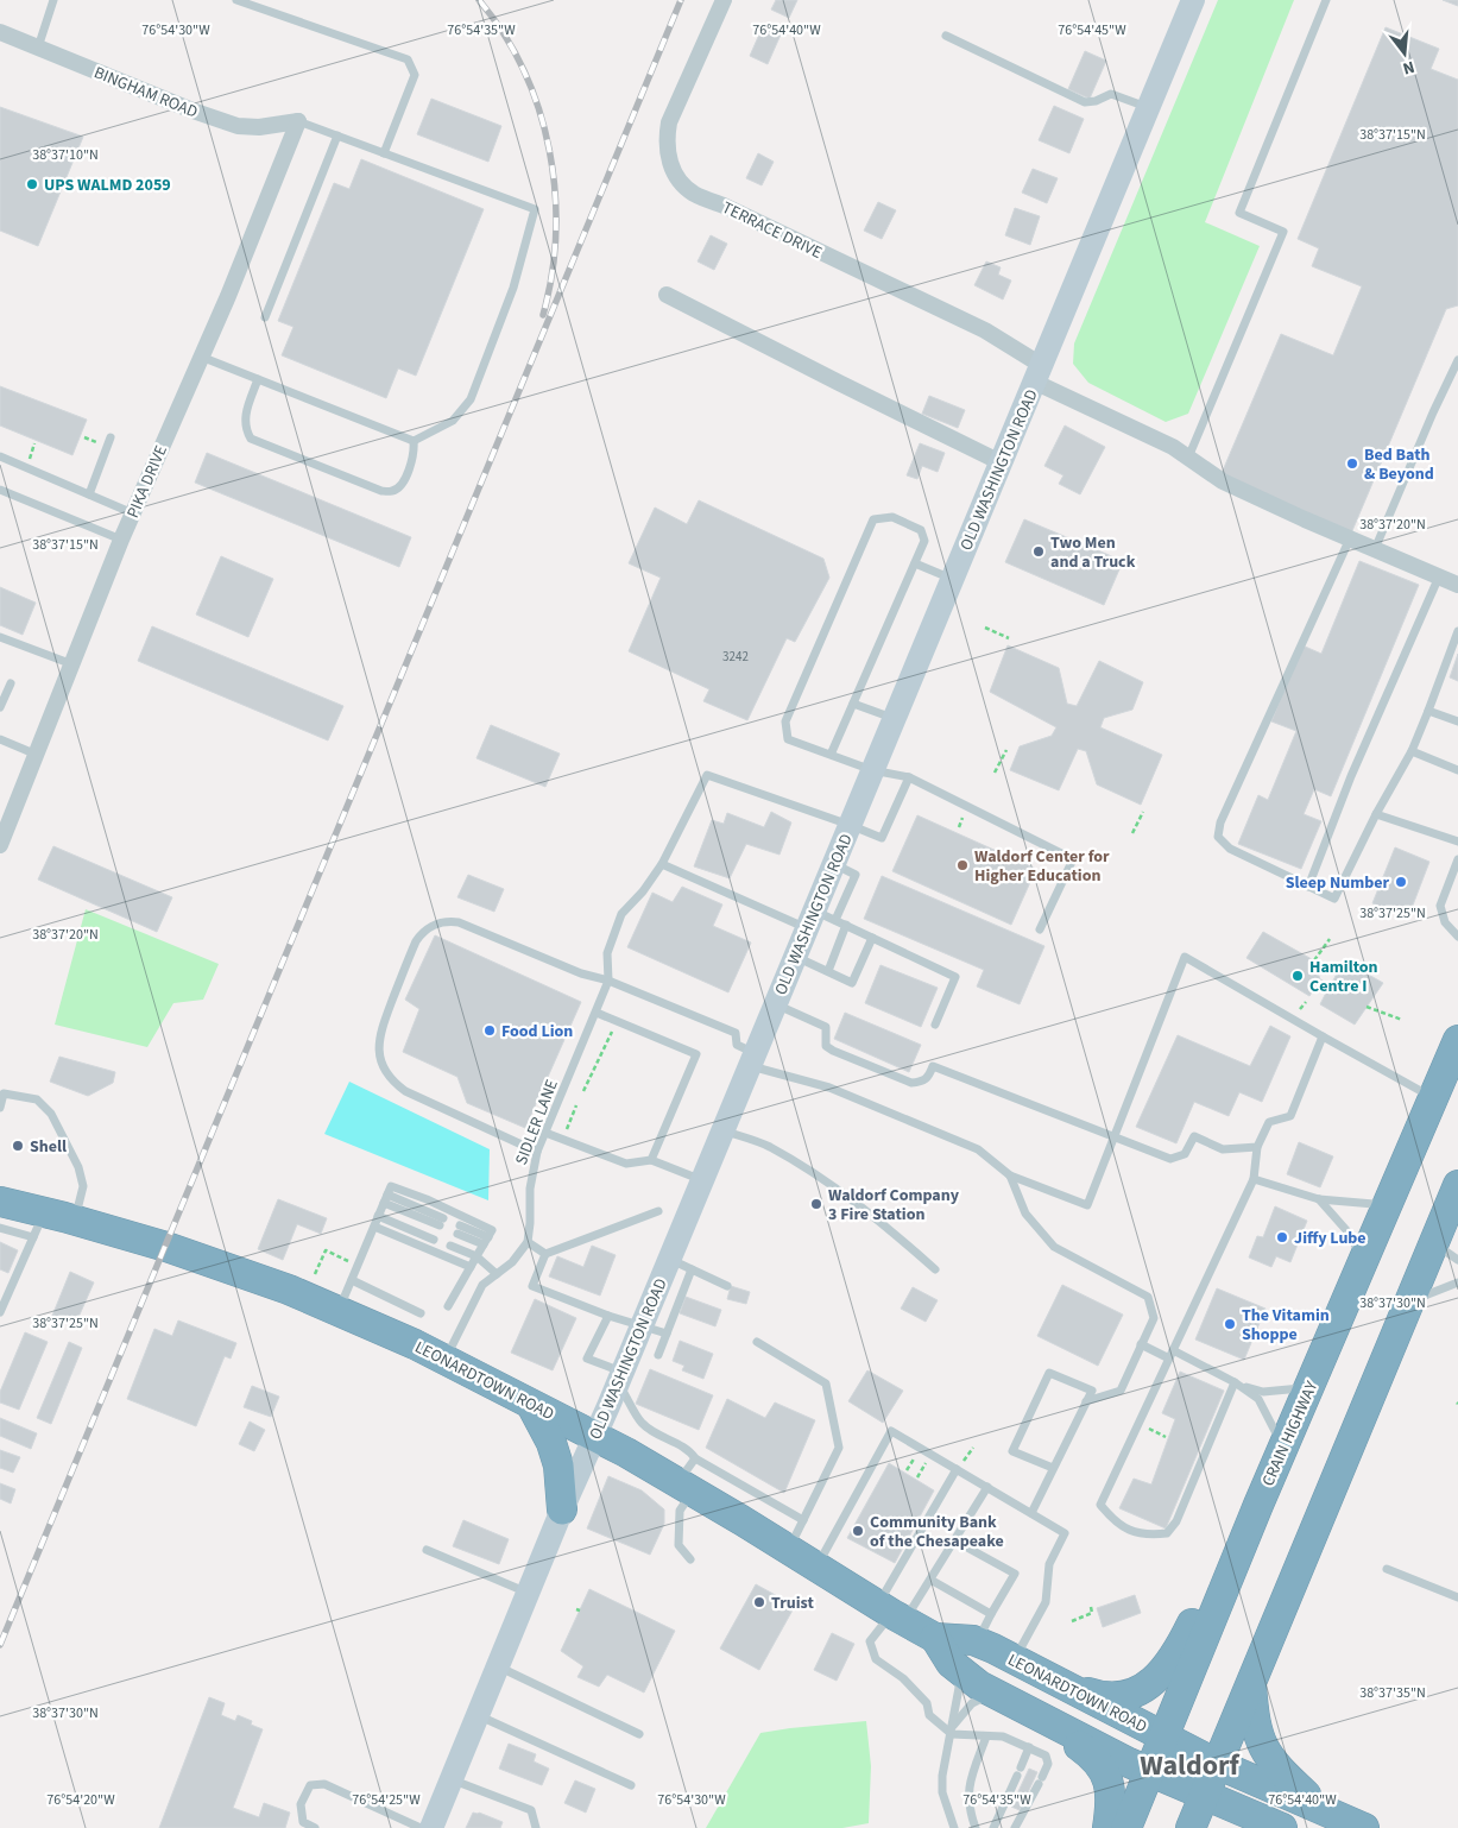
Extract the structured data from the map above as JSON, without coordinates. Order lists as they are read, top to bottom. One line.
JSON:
{"streets":{"highway":["LEONARDTOWN ROAD","CRAIN HIGHWAY"],"main road":["OLD WASHINGTON ROAD"],"street":["BINGHAM ROAD","TERRACE DRIVE","PIKA DRIVE"],"lane":["SIDLER LANE"]},"crossings":[["BINGHAM ROAD","PIKA DRIVE"],["TERRACE DRIVE","OLD WASHINGTON ROAD"],["OLD WASHINGTON ROAD","LEONARDTOWN ROAD"],["LEONARDTOWN ROAD","CRAIN HIGHWAY"]],"districts":["Waldorf"],"places":["UPS WALMD 2059","Bed Bath & Beyond","Two Men and a Truck","Waldorf Center for Higher Education","Sleep Number","Hamilton Centre I","Food Lion","Shell","Waldorf Company 3 Fire Station","Jiffy Lube","The Vitamin Shoppe","Community Bank of the Chesapeake","Truist"],"house_numbers":["3242"],"north":"bottom","coordinates":["76°54'30\"W","76°54'35\"W","76°54'40\"W","76°54'45\"W","38°37'15\"N","38°37'10\"N","38°37'20\"N","38°37'25\"N","38°37'30\"N","38°37'35\"N","76°54'20\"W","76°54'25\"W"]}
